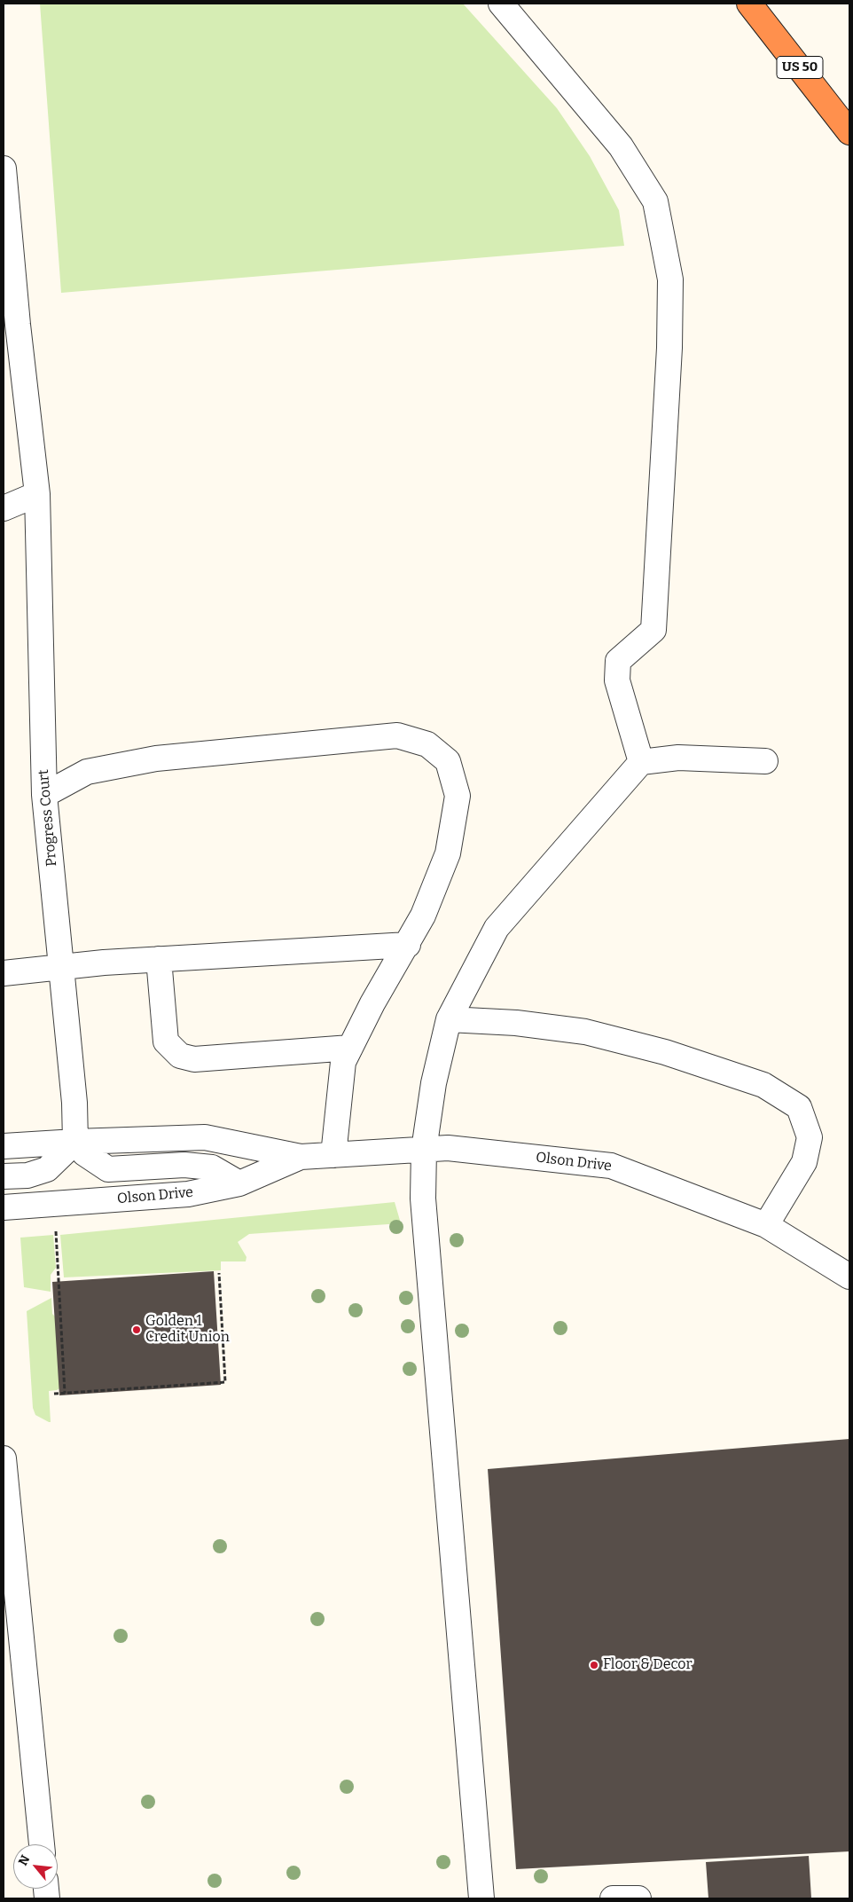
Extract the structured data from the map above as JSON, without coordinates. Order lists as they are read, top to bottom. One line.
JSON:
{"streets":{"highway":["US 50"],"street":["Progress Court","Olson Drive"]},"crossings":[["Progress Court","Olson Drive"]],"places":["Golden 1 Credit Union","Floor & Decor"],"north":"top left"}
